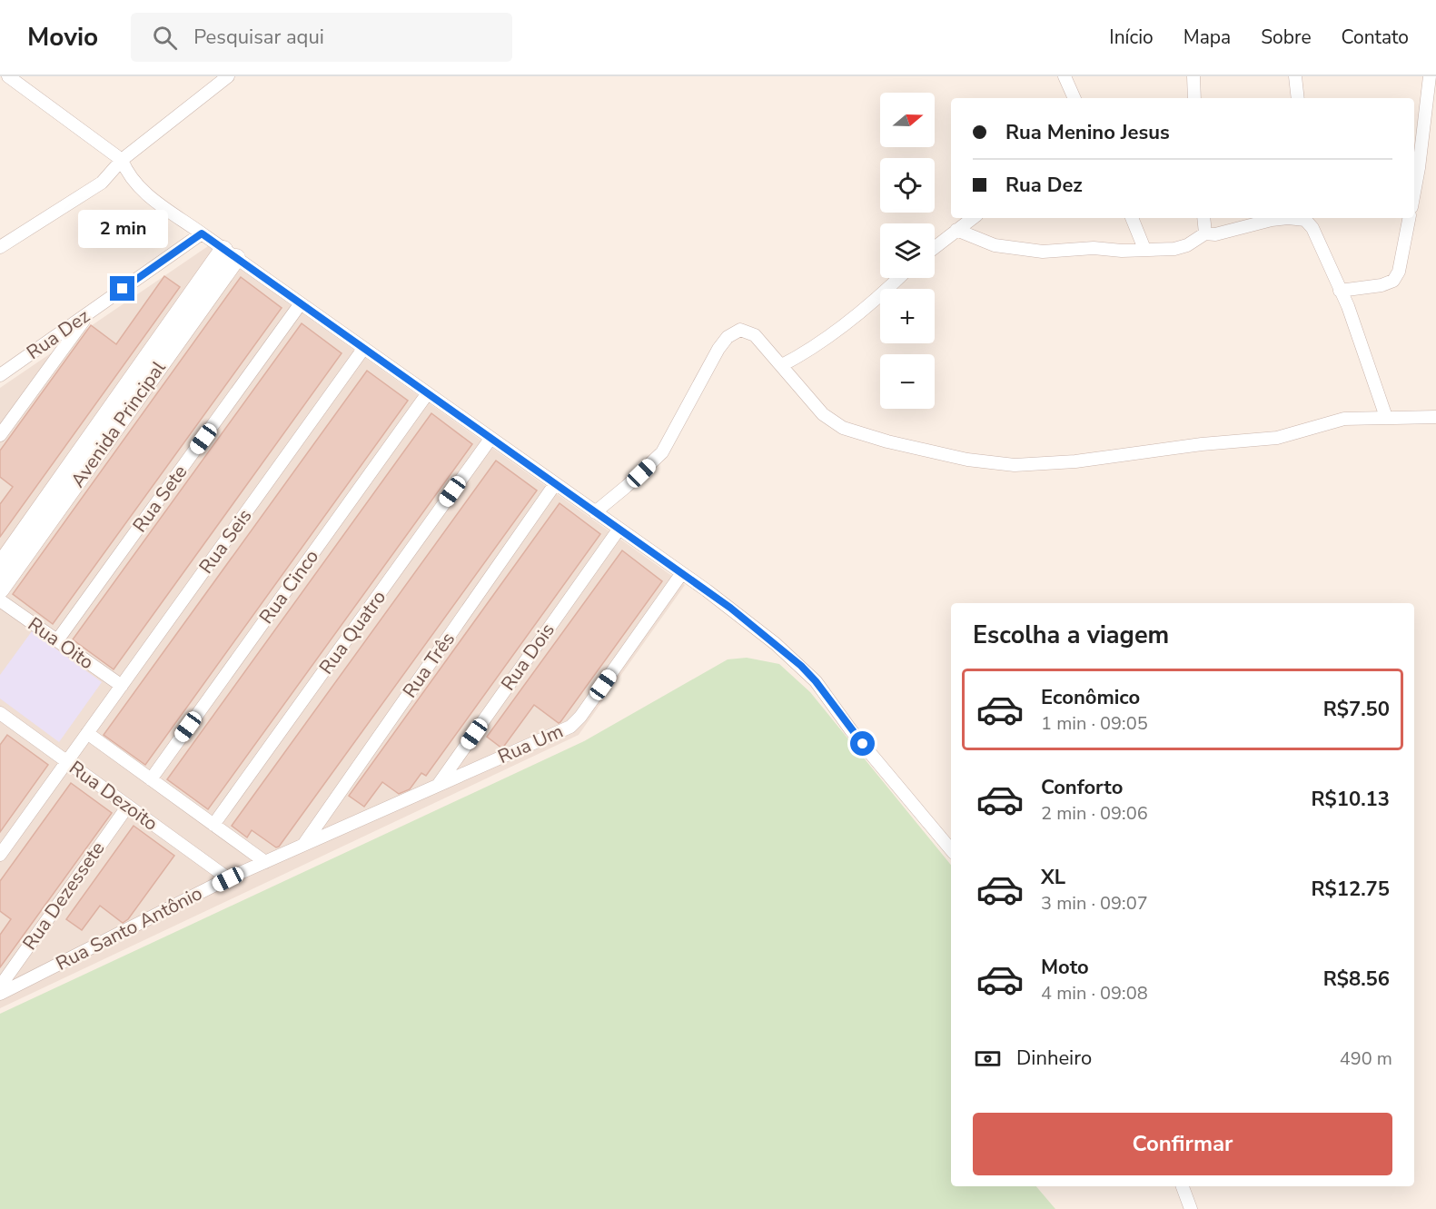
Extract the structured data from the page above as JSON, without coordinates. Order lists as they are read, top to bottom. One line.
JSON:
{"streets":{"street":["Rua Dez","Avenida Principal","Rua Sete","Rua Seis","Rua Cinco","Rua Quatro","Rua Oito","Rua Dois","Rua Três","Rua Um","Rua Dezoito","Rua Dezessete","Rua Santo Antônio"]},"crossings":[["Rua Sete","Rua Oito"],["Rua Seis","Rua Oito"],["Rua Seis","Rua Dezoito"],["Rua Dois","Rua Um"],["Rua Dois","Rua Santo Antônio"],["Rua Três","Rua Santo Antônio"],["Rua Um","Rua Santo Antônio"],["Rua Dezoito","Rua Dezessete"],["Rua Dezoito","Rua Santo Antônio"]],"north":"right","page":{"header":"Movio","search":"Pesquisar aqui","nav":["Início","Mapa","Sobre","Contato"],"map_buttons":["+","−"],"banner":["Rua Menino Jesus","Rua Dez"],"bubble":"2 min","heading":"Escolha a viagem","list":[{"name":"Econômico","note":"1 min · 09:05","value":"R$7.50"},{"name":"Conforto","note":"2 min · 09:06","value":"R$10.13"},{"name":"XL","note":"3 min · 09:07","value":"R$12.75"},{"name":"Moto","note":"4 min · 09:08","value":"R$8.56"}],"pay":["Dinheiro","490 m"],"buttons":"Confirmar"}}
